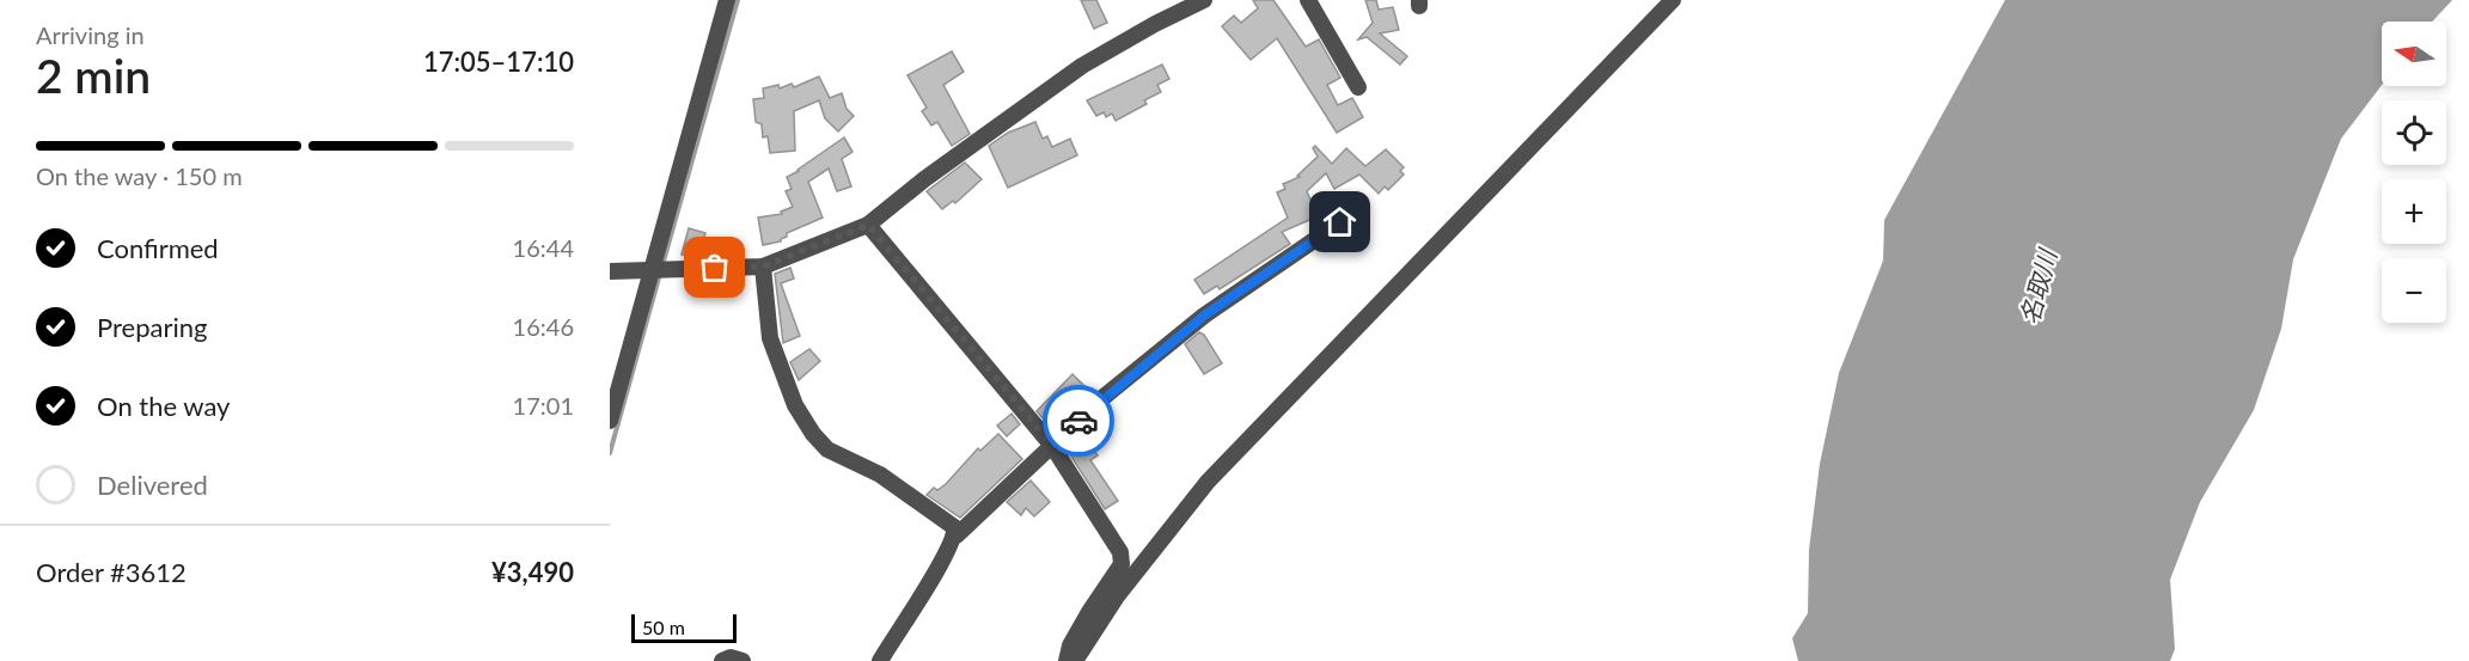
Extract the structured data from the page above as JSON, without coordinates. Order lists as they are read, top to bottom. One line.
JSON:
{"water":["名取川"],"scale_bar":"50 m","north":"left","page":{"heading":["2 min","Arriving in","17:05–17:10"],"panel":["Order #3612","¥3,490"],"map_buttons":["+","−"],"bar":"On the way · 150 m","list":[["Confirmed","16:44"],["Preparing","16:46"],["On the way","17:01"],"Delivered"],"scale":"50 m"}}
